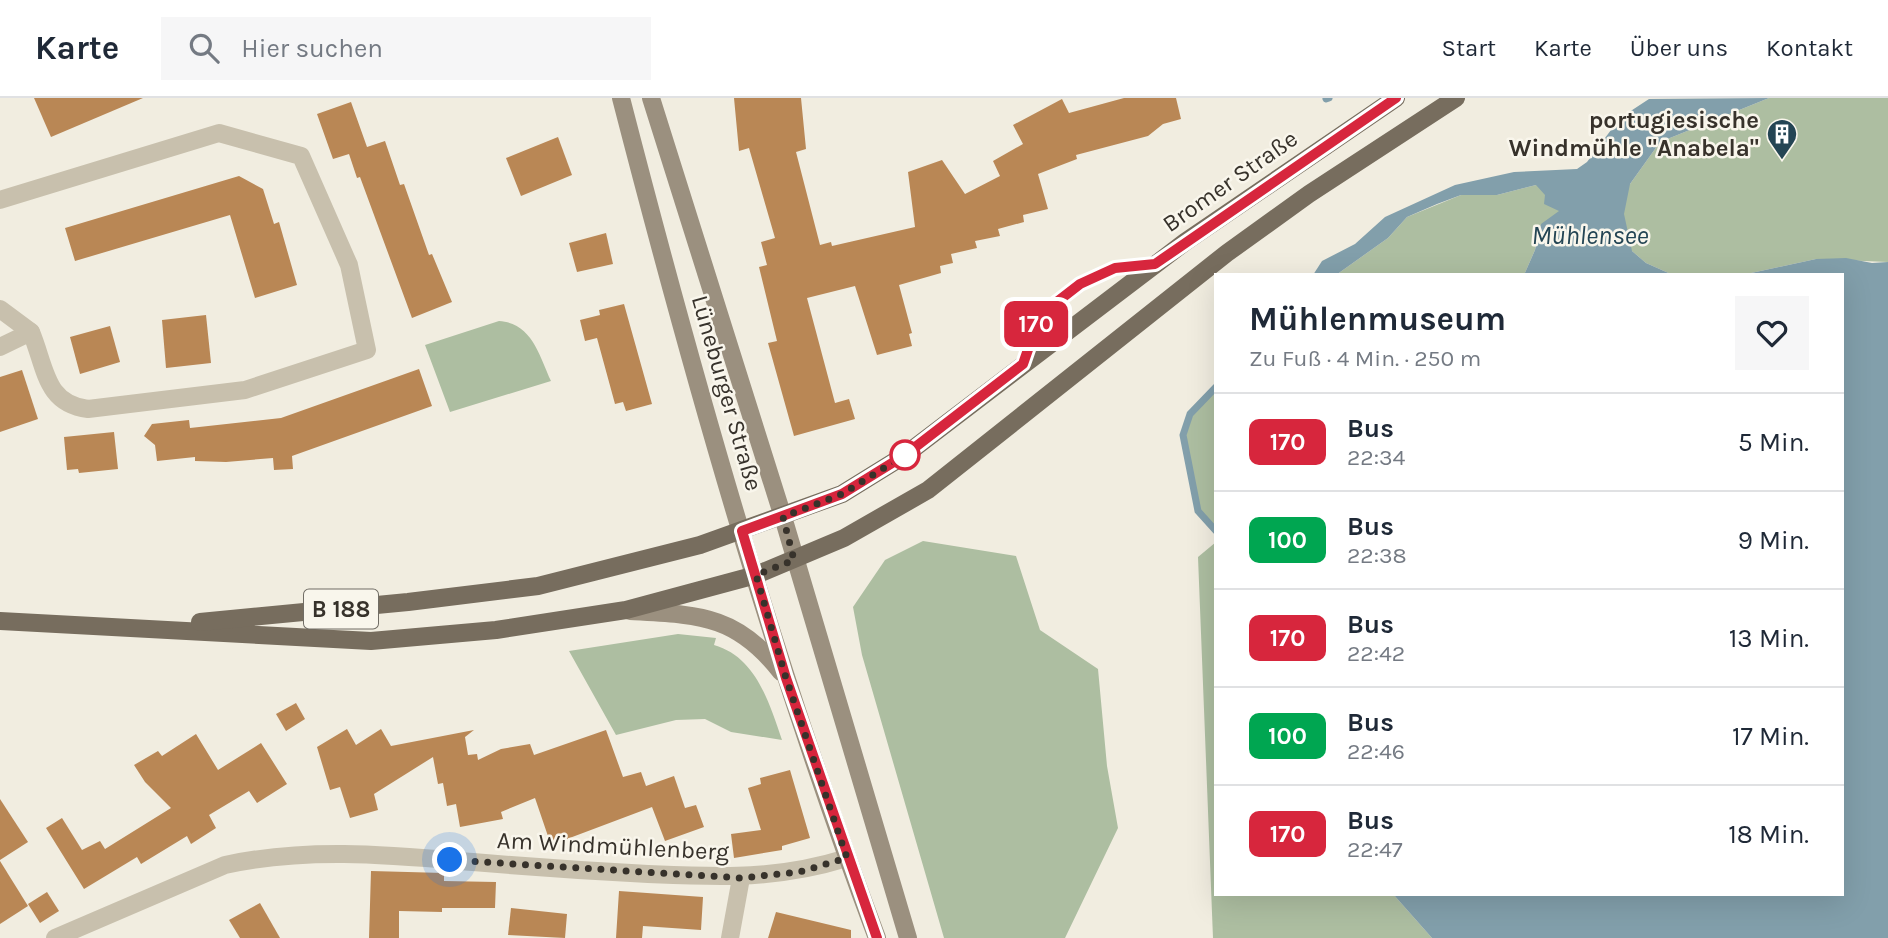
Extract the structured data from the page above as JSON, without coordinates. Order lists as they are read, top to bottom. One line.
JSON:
{"streets":{"main road":["Bromer Straße","B 188"],"street":["Lüneburger Straße","Am Windmühlenberg"]},"crossings":[["Bromer Straße","Lüneburger Straße"],["Bromer Straße","B 188"],["Lüneburger Straße","B 188"],["Lüneburger Straße","Am Windmühlenberg"]],"water":["Mühlensee"],"places":{"building":["portugiesische Windmühle \"Anabela\""]},"lines":["bus line 170"],"page":{"header":"Karte","search":"Hier suchen","nav":["Start","Karte","Über uns","Kontakt"],"on_map":"170","heading":["Mühlenmuseum","Zu Fuß · 4 Min. · 250 m"],"list":[{"mark":"170","name":"Bus","note":"22:34","value":"5 Min."},{"mark":"100","name":"Bus","note":"22:38","value":"9 Min."},{"mark":"170","name":"Bus","note":"22:42","value":"13 Min."},{"mark":"100","name":"Bus","note":"22:46","value":"17 Min."},{"mark":"170","name":"Bus","note":"22:47","value":"18 Min."}]}}
